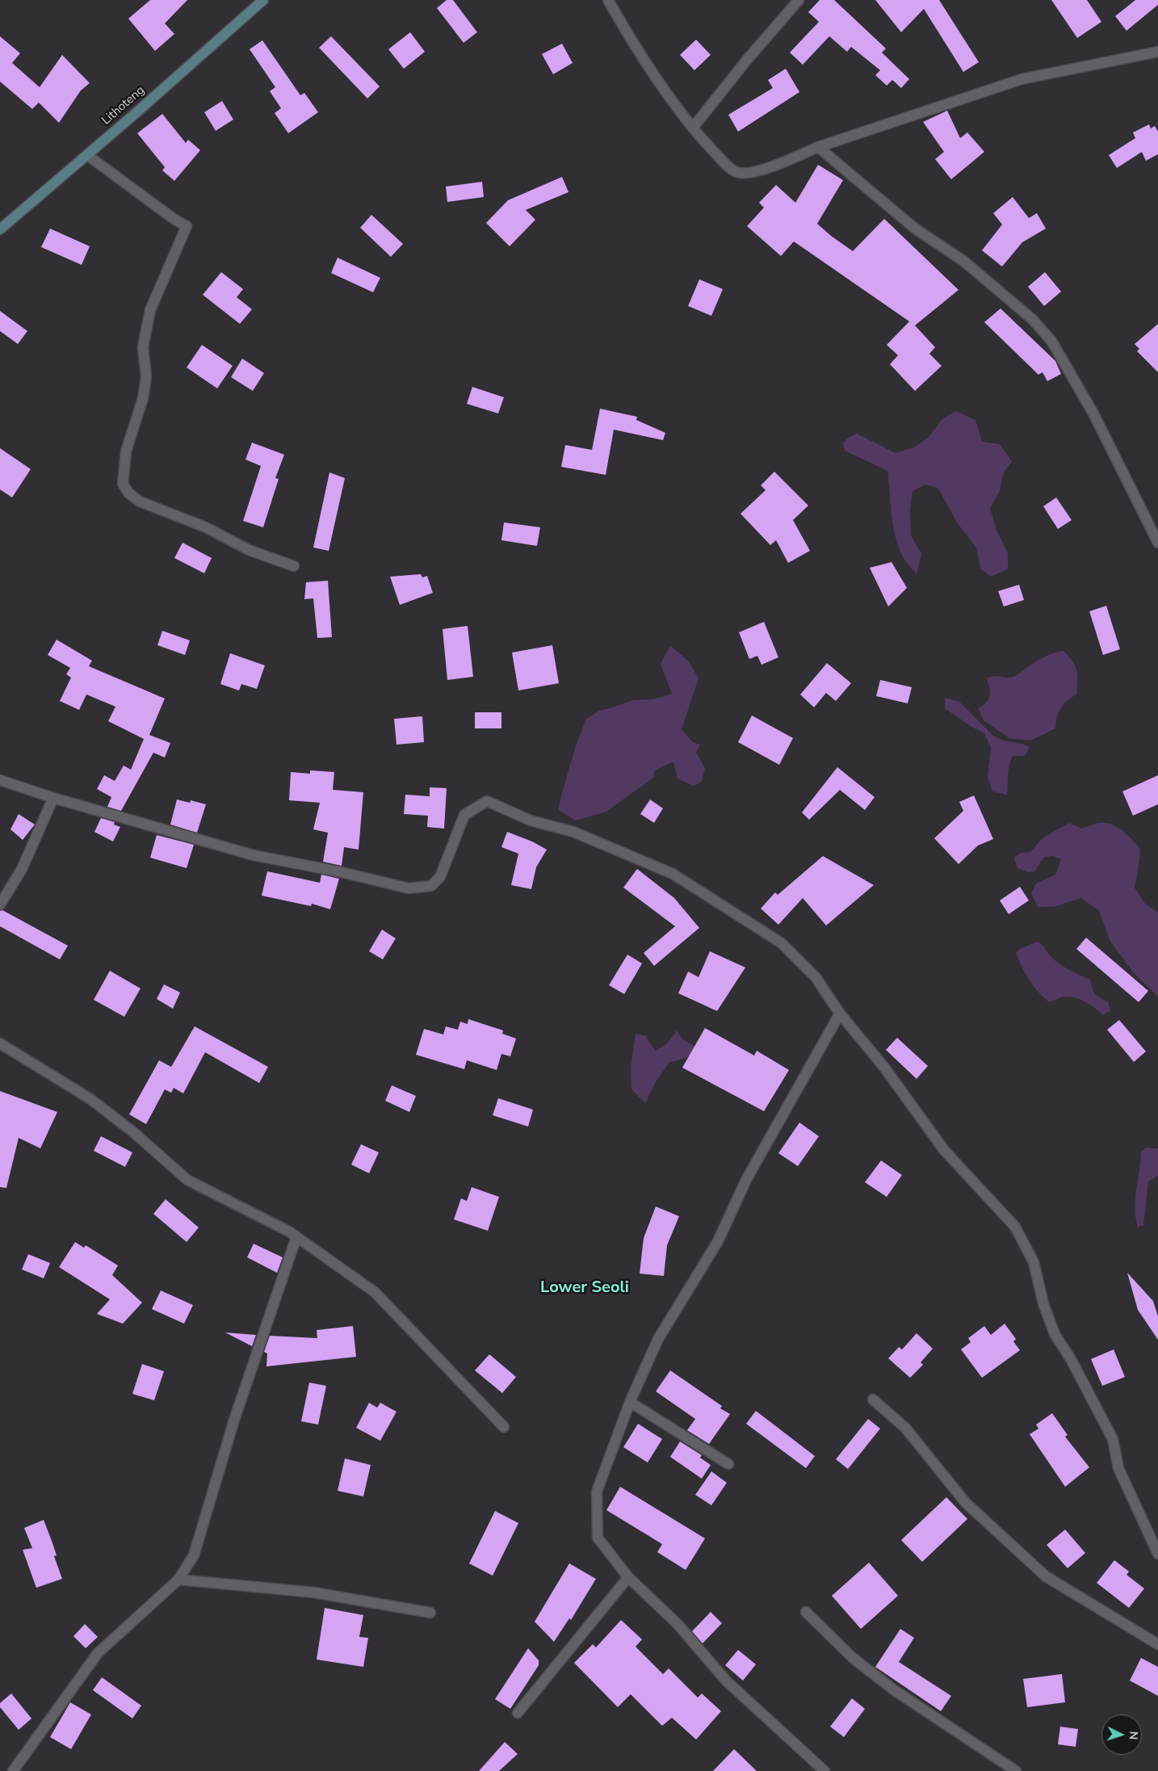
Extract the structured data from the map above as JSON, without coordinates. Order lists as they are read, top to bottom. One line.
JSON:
{"streets":{"main road":["Lithoteng"]},"districts":["Lower Seoli"],"north":"right"}
